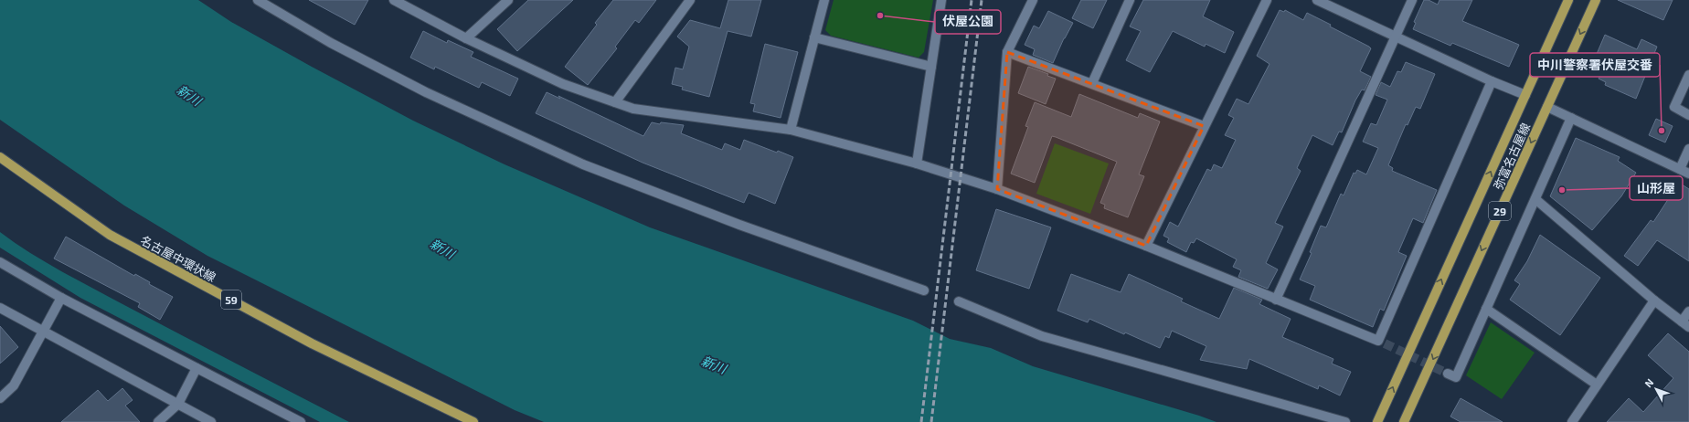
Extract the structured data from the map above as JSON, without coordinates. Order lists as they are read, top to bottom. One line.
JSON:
{"streets":{"main road":["弥富名古屋線","29","名古屋中環状線","59"]},"water":["新川"],"places":["伏屋公園","中川警察署伏屋交番","山形屋"],"north":"top left"}
